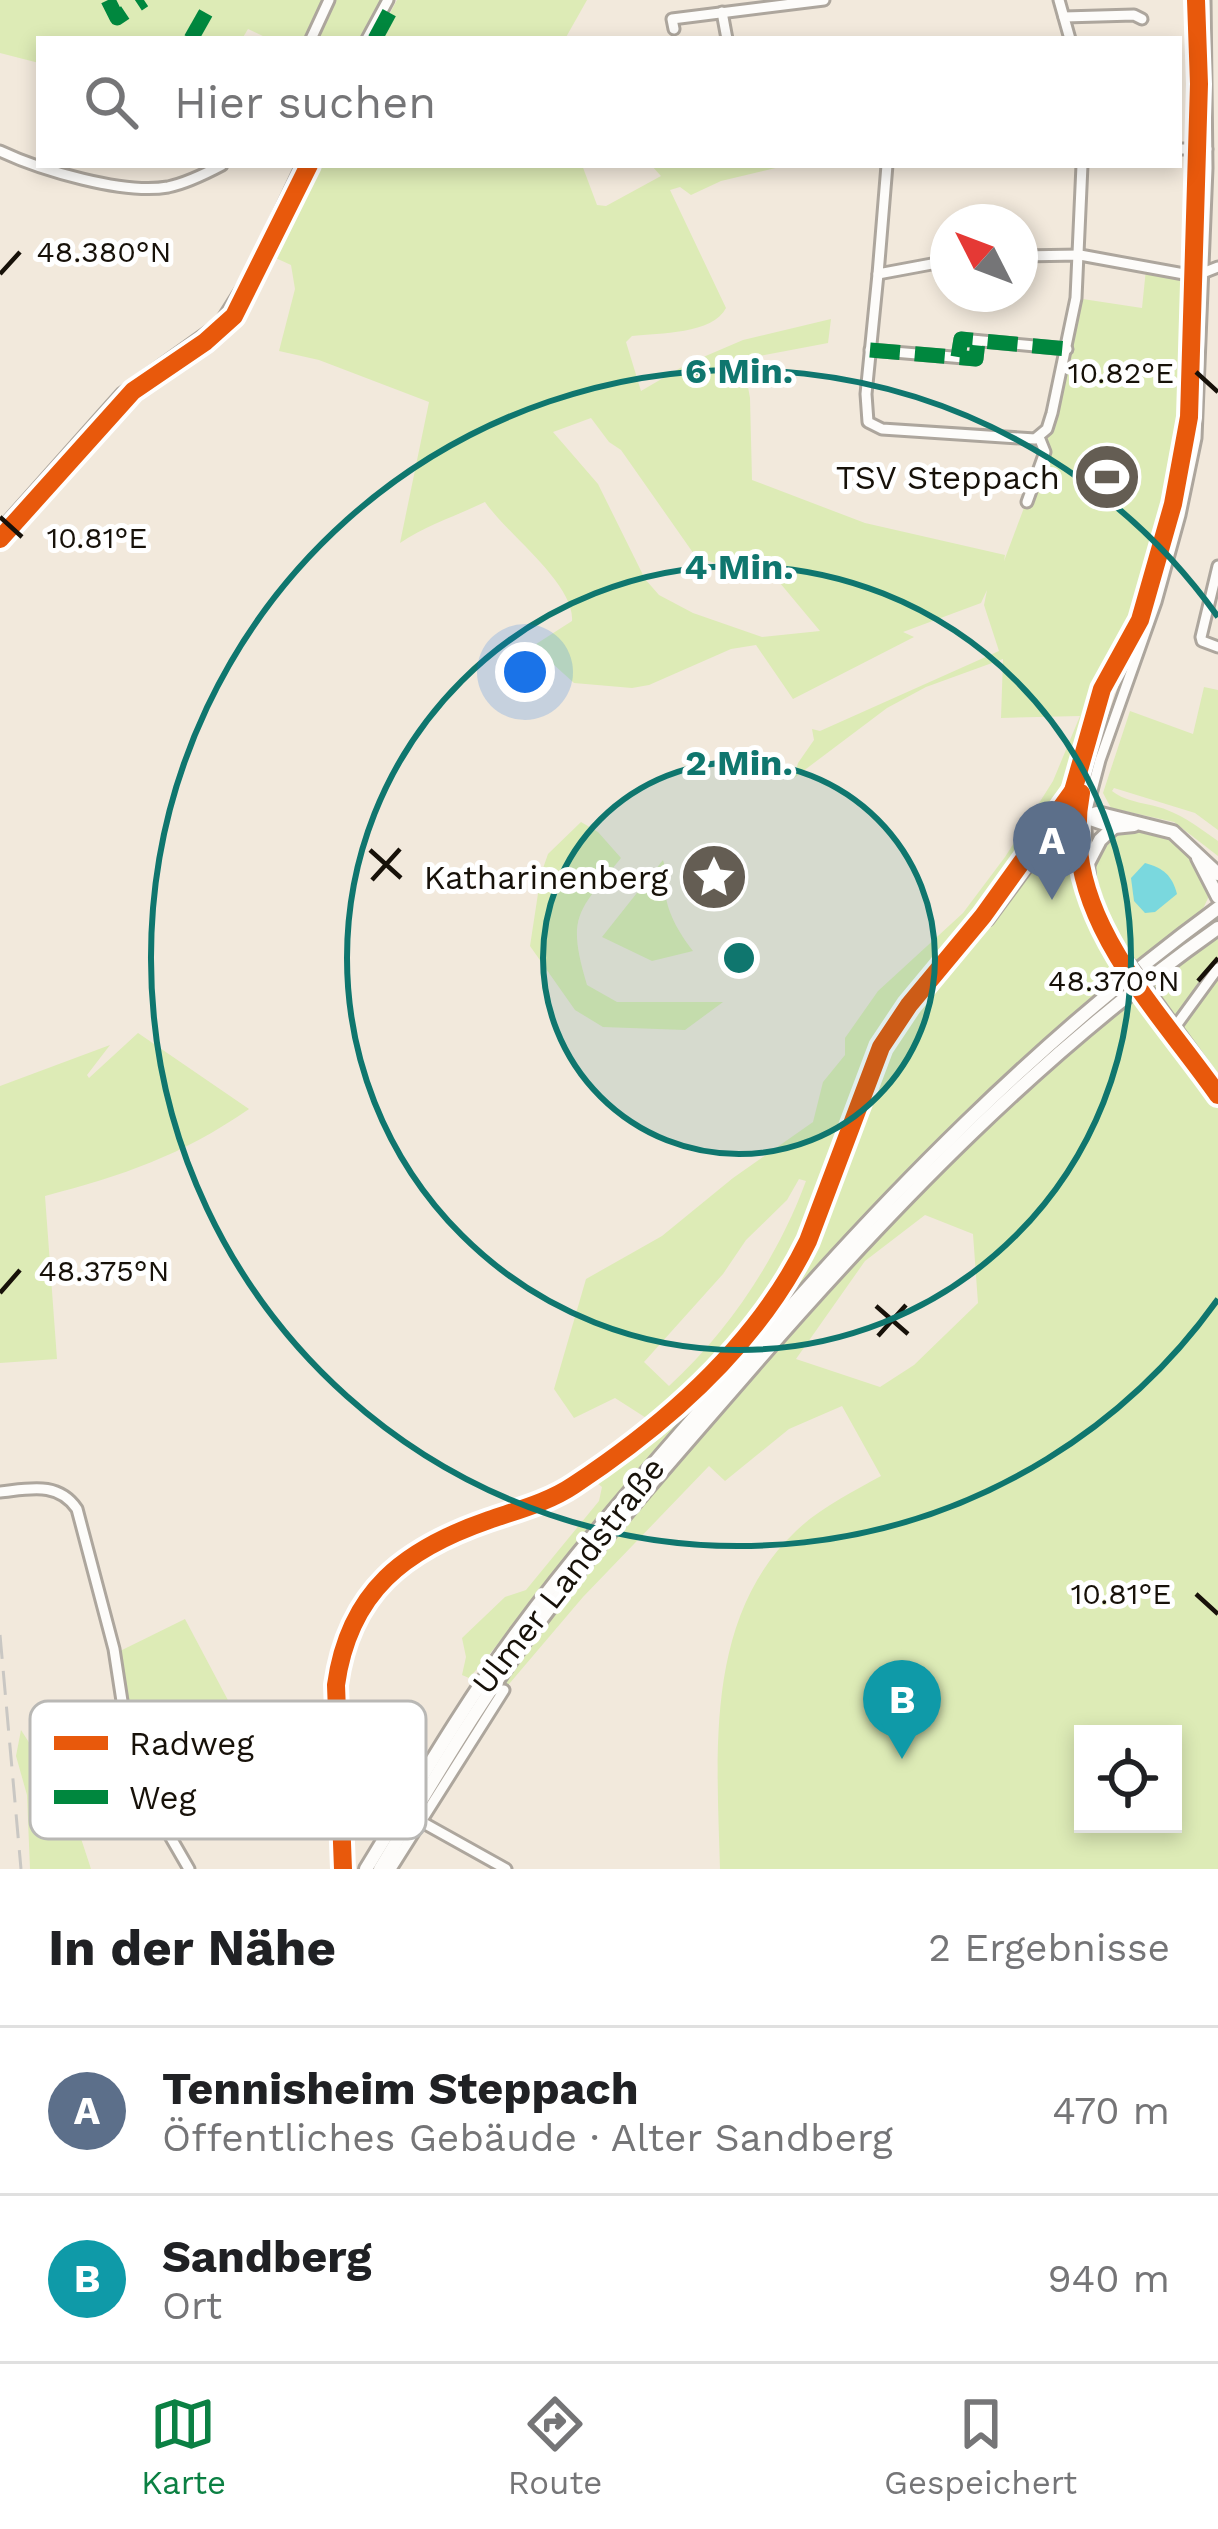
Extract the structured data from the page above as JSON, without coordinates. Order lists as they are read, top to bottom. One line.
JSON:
{"streets":{"main road":["Ulmer Landstraße"]},"places":{"sports":["TSV Steppach"],"place":["Katharinenberg"]},"legend":["Radweg","Weg"],"north":"top left","page":{"search":"Hier suchen","pins":["A","B"],"heading":["In der Nähe","2 Ergebnisse"],"list":[{"mark":"A","name":"Tennisheim Steppach","note":"Öffentliches Gebäude · Alter Sandberg","value":"470 m"},{"mark":"B","name":"Sandberg","note":"Ort","value":"940 m"}],"nav":["Karte","Route","Gespeichert"]},"coordinates":["48.380°N","10.82°E","10.81°E","48.370°N","48.375°N"],"rings":["6 Min.","4 Min.","2 Min."]}
